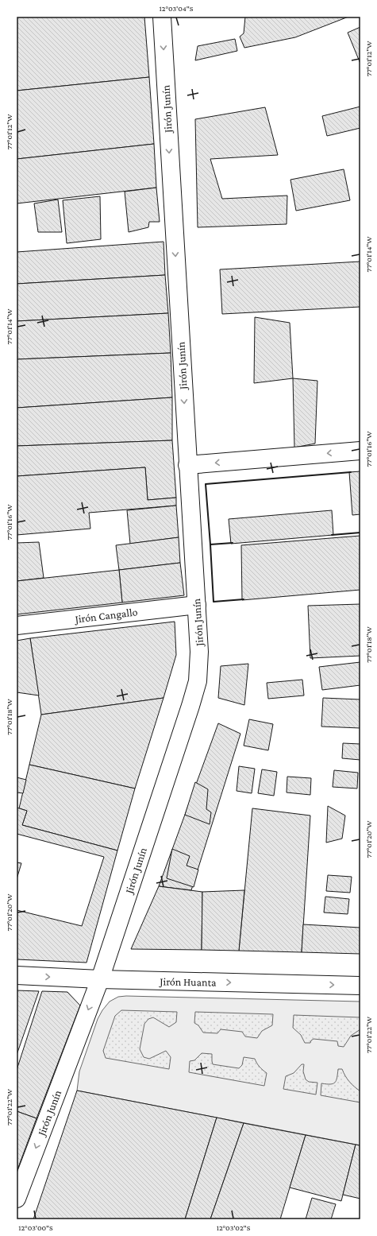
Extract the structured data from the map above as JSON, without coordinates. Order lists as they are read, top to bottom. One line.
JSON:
{"streets":{"street":["Jirón Junín","Jirón Cangallo","Jirón Huanta"]},"crossings":[["Jirón Junín","Jirón Cangallo"],["Jirón Junín","Jirón Huanta"]],"one_way":["Jirón Junín","Jirón Huanta"],"coordinates":["12°03'04\"S","77°01'12\"W","77°01'14\"W","77°01'16\"W","77°01'18\"W","77°01'20\"W","77°01'22\"W","12°03'00\"S","12°03'02\"S"]}
